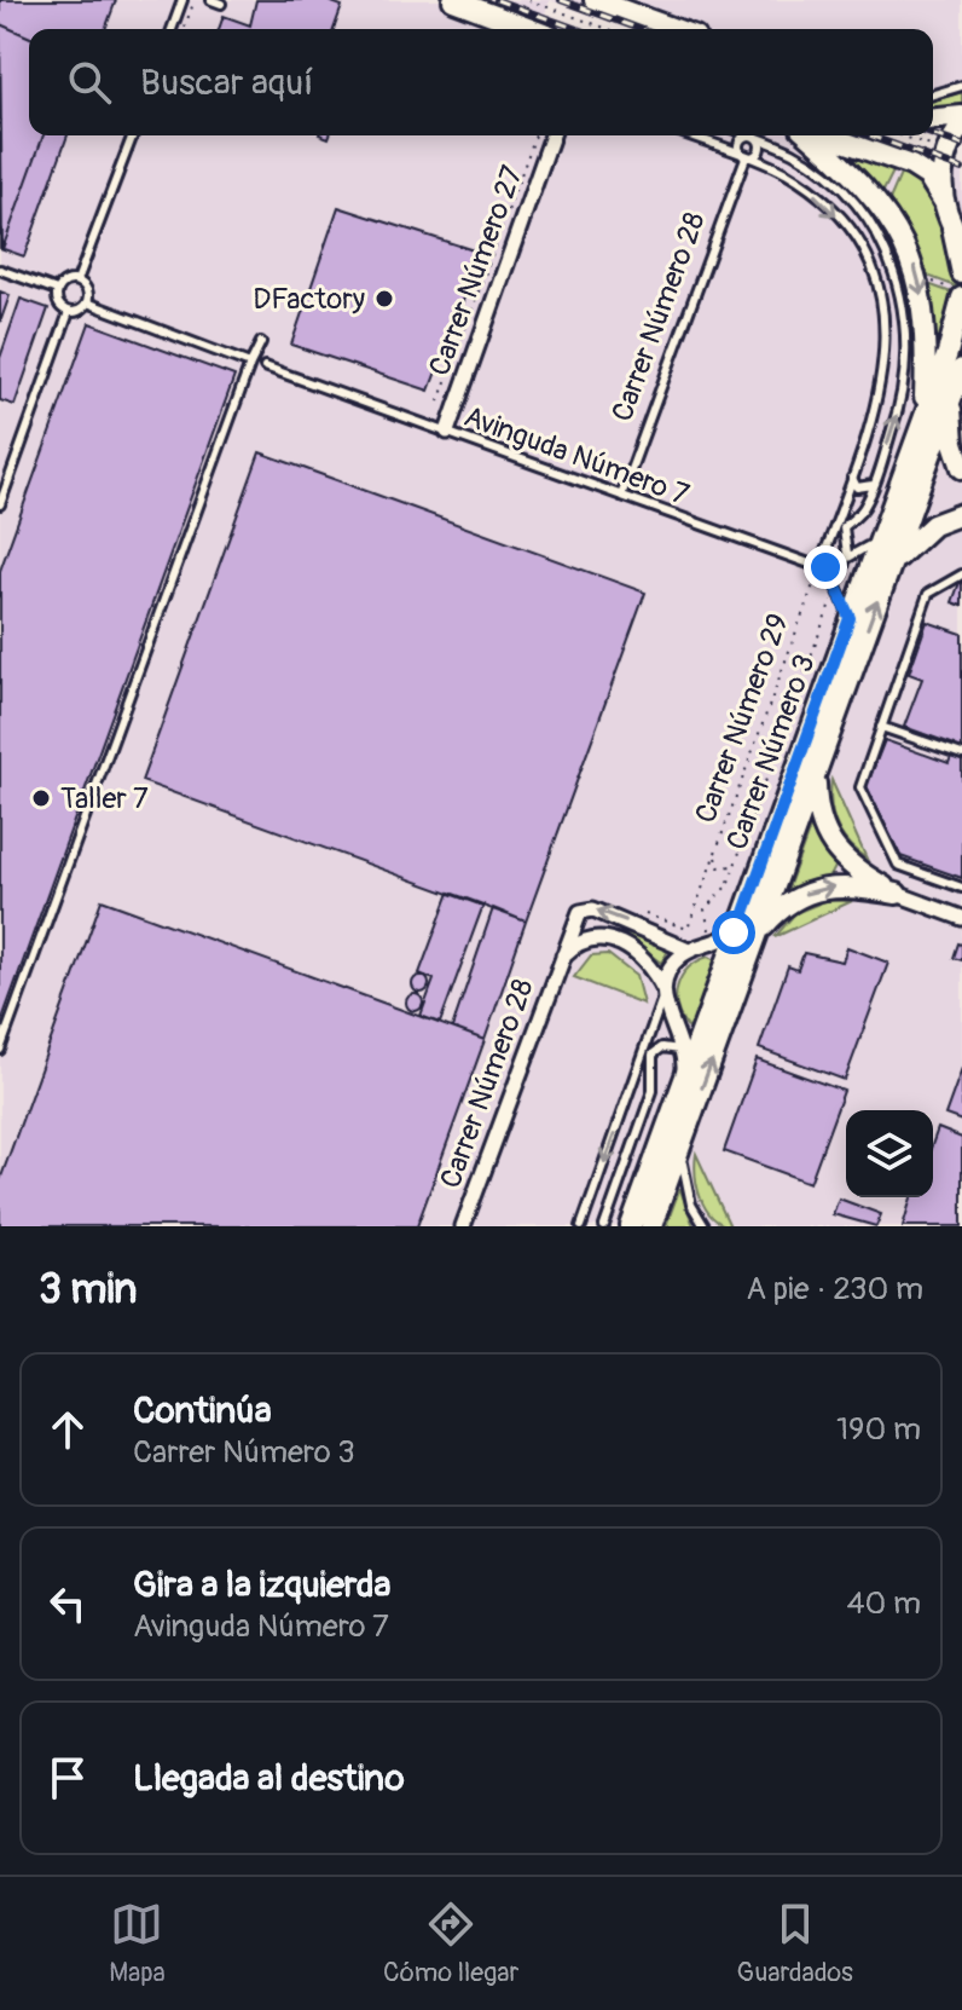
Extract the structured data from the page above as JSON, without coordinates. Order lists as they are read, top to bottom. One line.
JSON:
{"streets":{"main road":["Carrer Número 3"],"street":["Carrer Número 27","Carrer Número 28"],"lane":["Avinguda Número 7"],"path":["Carrer Número 29"]},"crossings":[["Carrer Número 27","Avinguda Número 7"],["Carrer Número 28","Avinguda Número 7"],["Avinguda Número 7","Carrer Número 29"],["Avinguda Número 7","Carrer Número 3"]],"places":["DFactory","Taller 7"],"page":{"search":"Buscar aquí","heading":["3 min","A pie · 230 m"],"list":[["Continúa","Carrer Número 3","190 m"],["Gira a la izquierda","Avinguda Número 7","40 m"],"Llegada al destino"],"nav":["Mapa","Cómo llegar","Guardados"]}}
